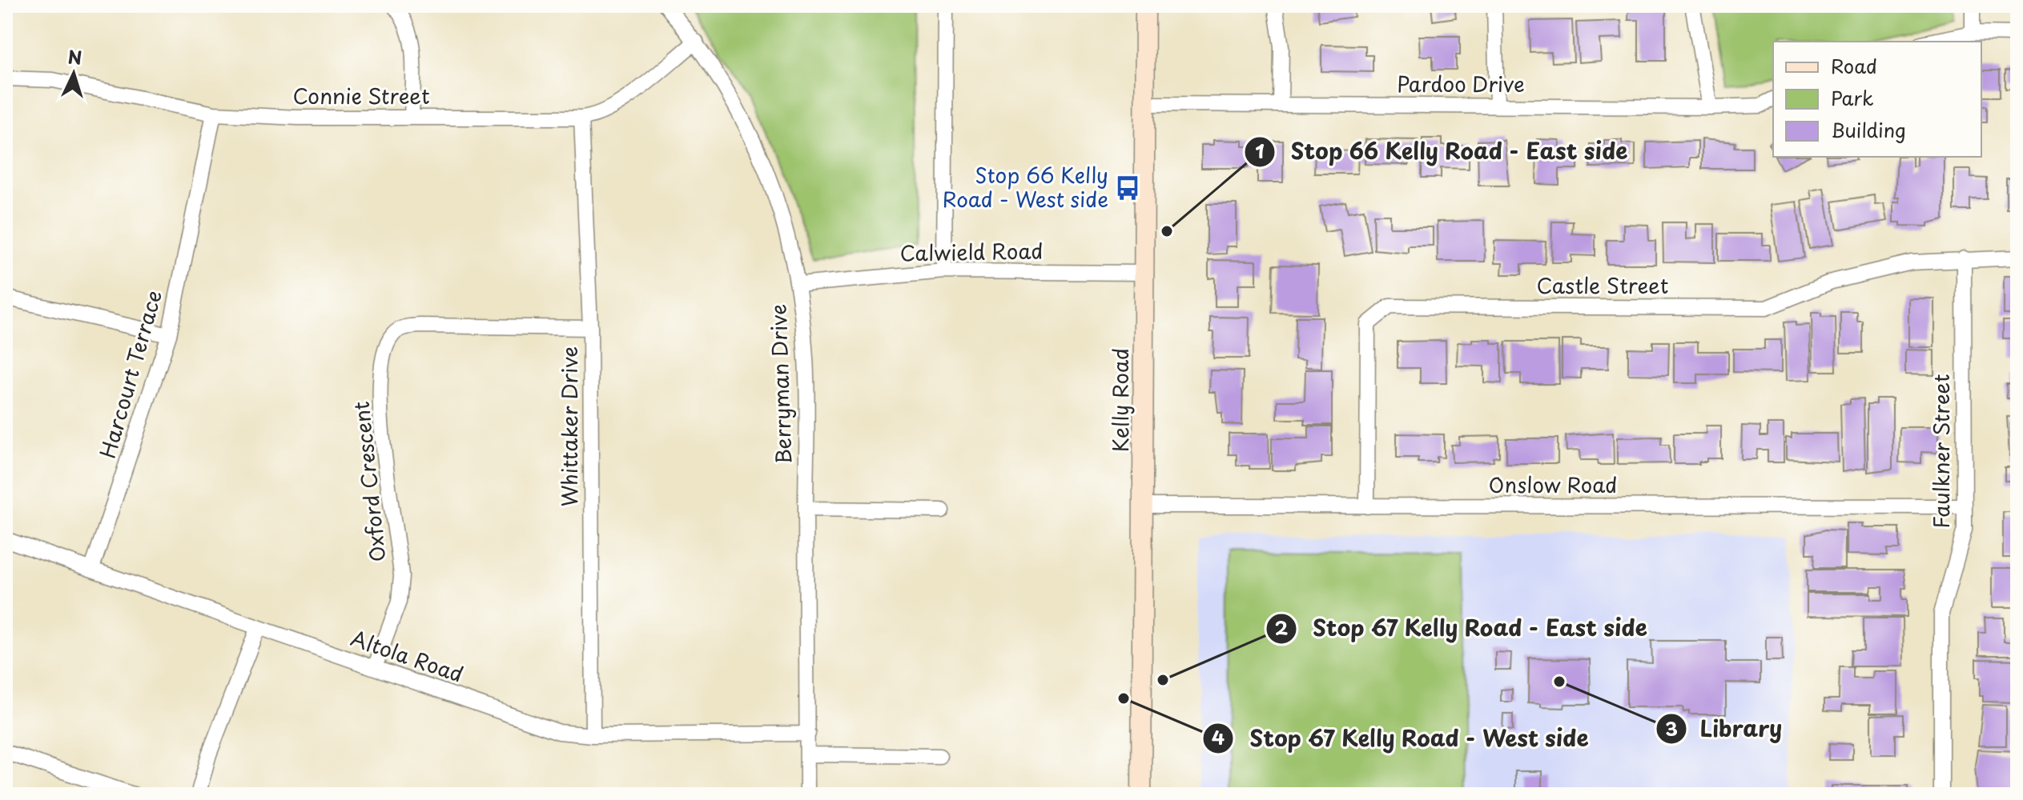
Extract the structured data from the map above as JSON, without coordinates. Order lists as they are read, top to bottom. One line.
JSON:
{"streets":{"street":["Pardoo Drive","Connie Street","Calwield Road","Castle Street","Harcourt Terrace","Berryman Drive","Kelly Road","Whittaker Drive","Faulkner Street","Oxford Crescent","Onslow Road","Altola Road"]},"crossings":[["Pardoo Drive","Kelly Road"],["Connie Street","Harcourt Terrace"],["Connie Street","Berryman Drive"],["Connie Street","Whittaker Drive"],["Calwield Road","Berryman Drive"],["Calwield Road","Kelly Road"],["Castle Street","Faulkner Street"],["Castle Street","Onslow Road"],["Harcourt Terrace","Altola Road"],["Berryman Drive","Altola Road"],["Kelly Road","Onslow Road"],["Whittaker Drive","Oxford Crescent"],["Whittaker Drive","Altola Road"],["Faulkner Street","Onslow Road"],["Oxford Crescent","Altola Road"]],"places":{"bus stop":["Stop 66 Kelly Road - West side"],"other":["Stop 66 Kelly Road - East side","Stop 67 Kelly Road - East side","Library","Stop 67 Kelly Road - West side"]},"legend":["Road","Park","Building"],"north":"top"}
